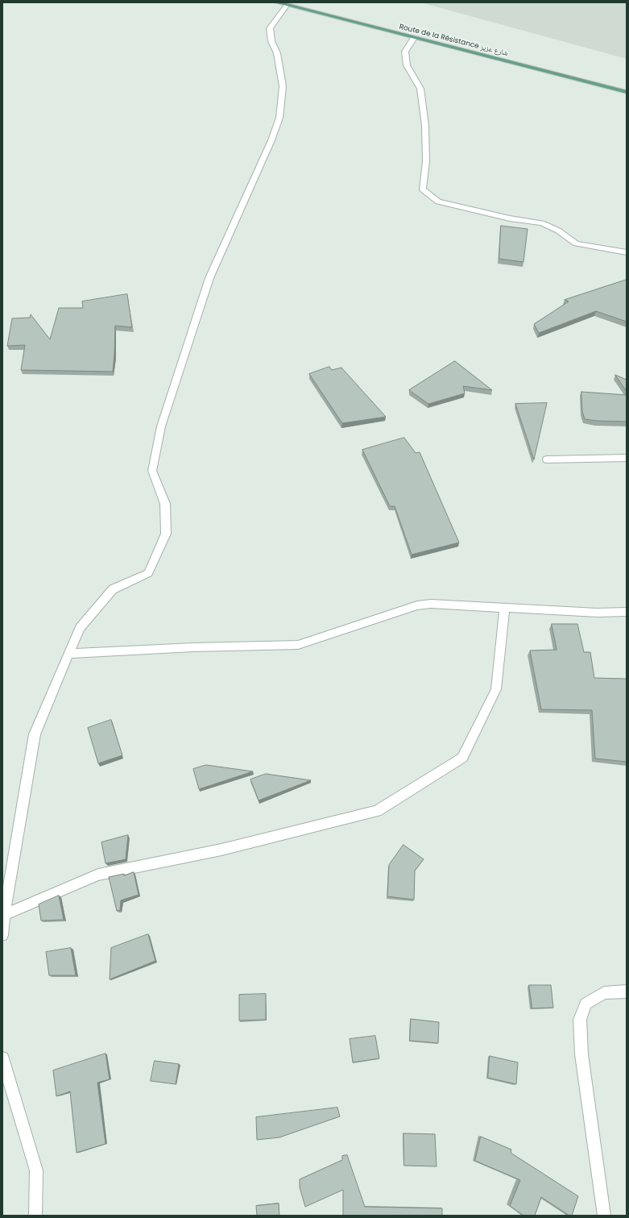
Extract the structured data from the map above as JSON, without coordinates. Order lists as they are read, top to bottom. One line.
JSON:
{"streets":{"main road":["Route de la Résistance شارع عزيز"]}}
